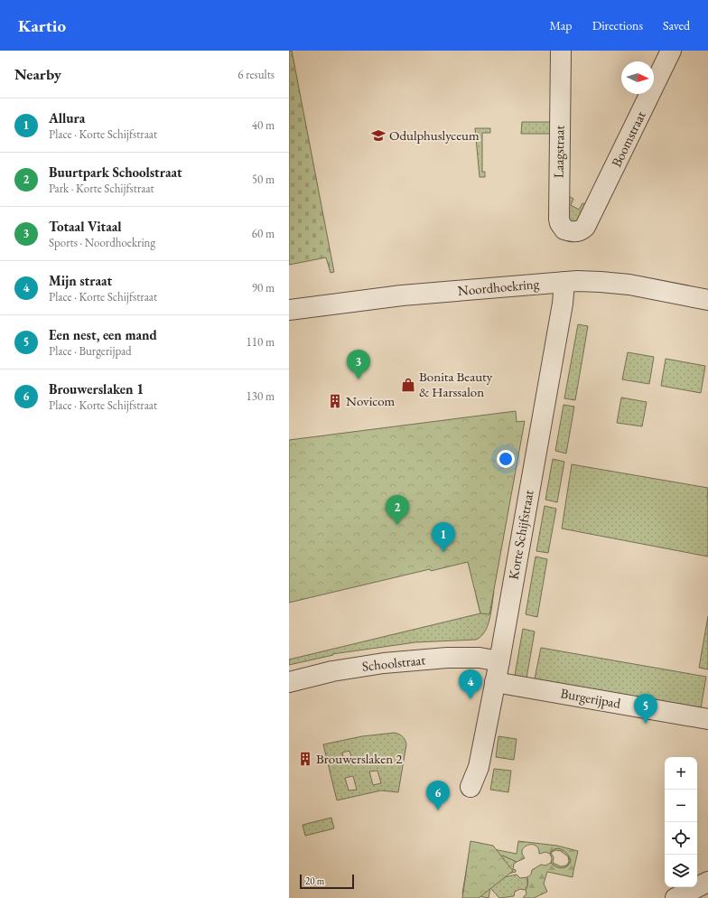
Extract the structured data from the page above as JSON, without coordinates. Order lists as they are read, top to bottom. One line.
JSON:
{"streets":{"street":["Boomstraat","Laagstraat","Noordhoekring","Korte Schijfstraat","Schoolstraat","Burgerijpad"]},"crossings":[["Boomstraat","Laagstraat"],["Noordhoekring","Korte Schijfstraat"],["Korte Schijfstraat","Schoolstraat"],["Korte Schijfstraat","Burgerijpad"]],"places":{"school or university":["Odulphuslyceum"],"shop":["Bonita Beauty & Harssalon"],"building":["Novicom","Brouwerslaken 2"]},"scale_bar":"20 m","north":"right","page":{"header":"Kartio","nav":["Map","Directions","Saved"],"heading":["Nearby","6 results"],"list":[{"mark":"1","name":"Allura","note":"Place · Korte Schijfstraat","value":"40 m"},{"mark":"2","name":"Buurtpark Schoolstraat","note":"Park · Korte Schijfstraat","value":"50 m"},{"mark":"3","name":"Totaal Vitaal","note":"Sports · Noordhoekring","value":"60 m"},{"mark":"4","name":"Mijn straat","note":"Place · Korte Schijfstraat","value":"90 m"},{"mark":"5","name":"Een nest, een mand","note":"Place · Burgerijpad","value":"110 m"},{"mark":"6","name":"Brouwerslaken 1","note":"Place · Korte Schijfstraat","value":"130 m"}],"pins":["3","2","1","4","5","6"],"map_buttons":["+","−"],"scale":"20 m"}}
